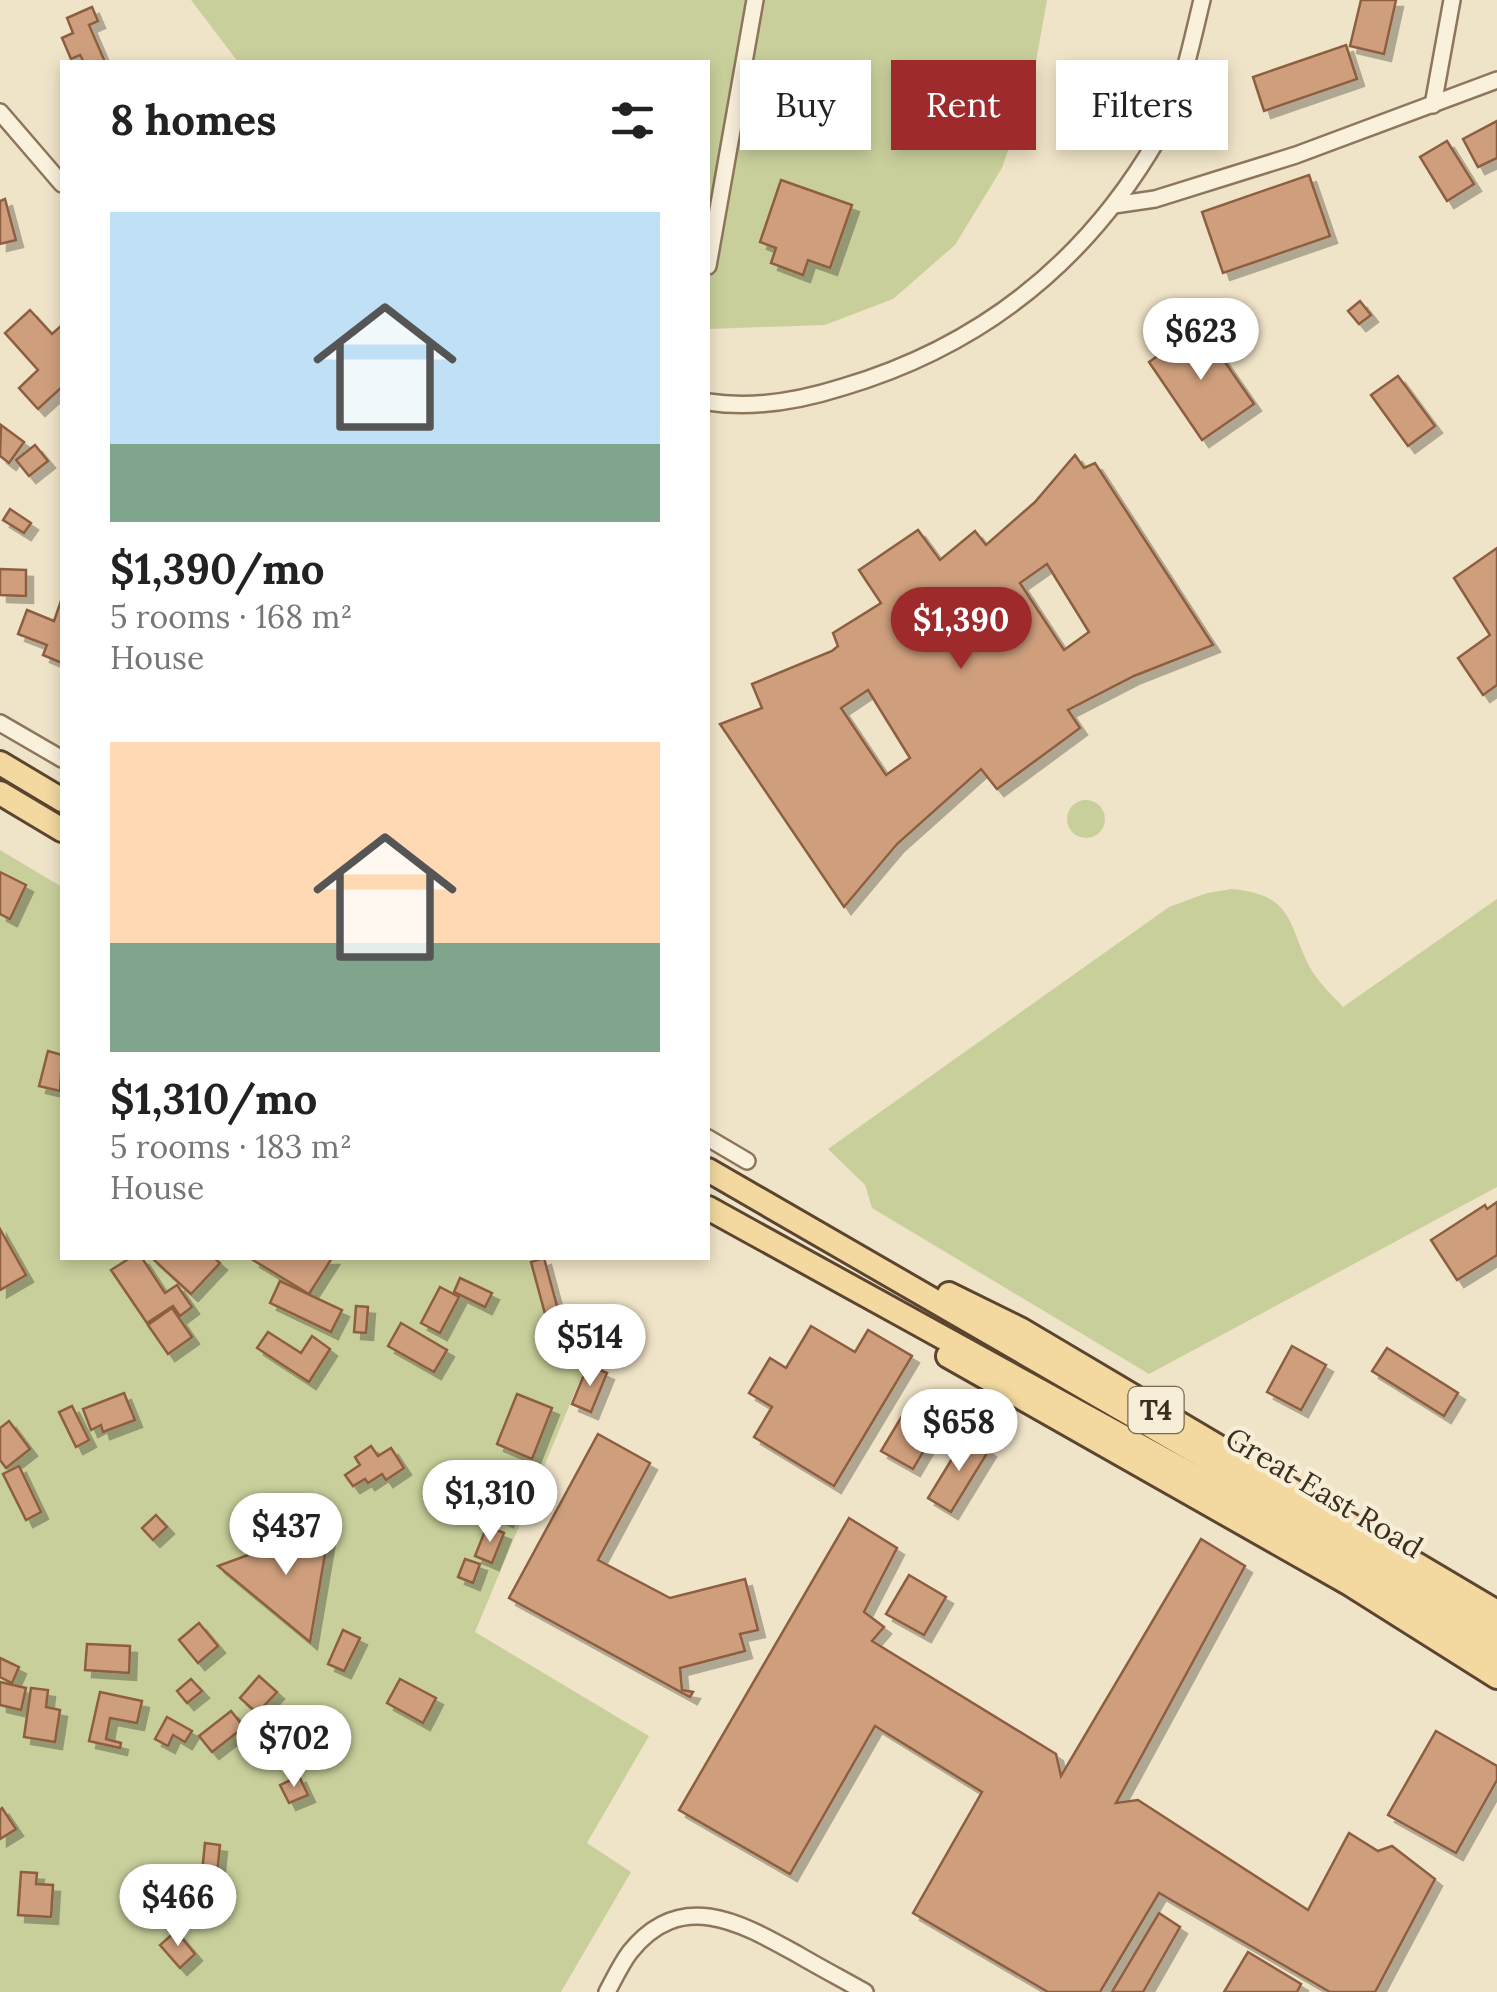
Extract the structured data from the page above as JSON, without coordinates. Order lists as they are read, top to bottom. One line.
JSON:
{"streets":{"main road":["T4","Great East Road"]},"page":{"chip":["Buy","Rent","Filters"],"heading":"8 homes","list":[{"name":"$1,390/mo","note":"5 rooms · 168 m² · House"},{"name":"$1,310/mo","note":"5 rooms · 183 m² · House"}],"price":["$623","$1,390","$514","$658","$1,310","$437","$702","$466"]}}
